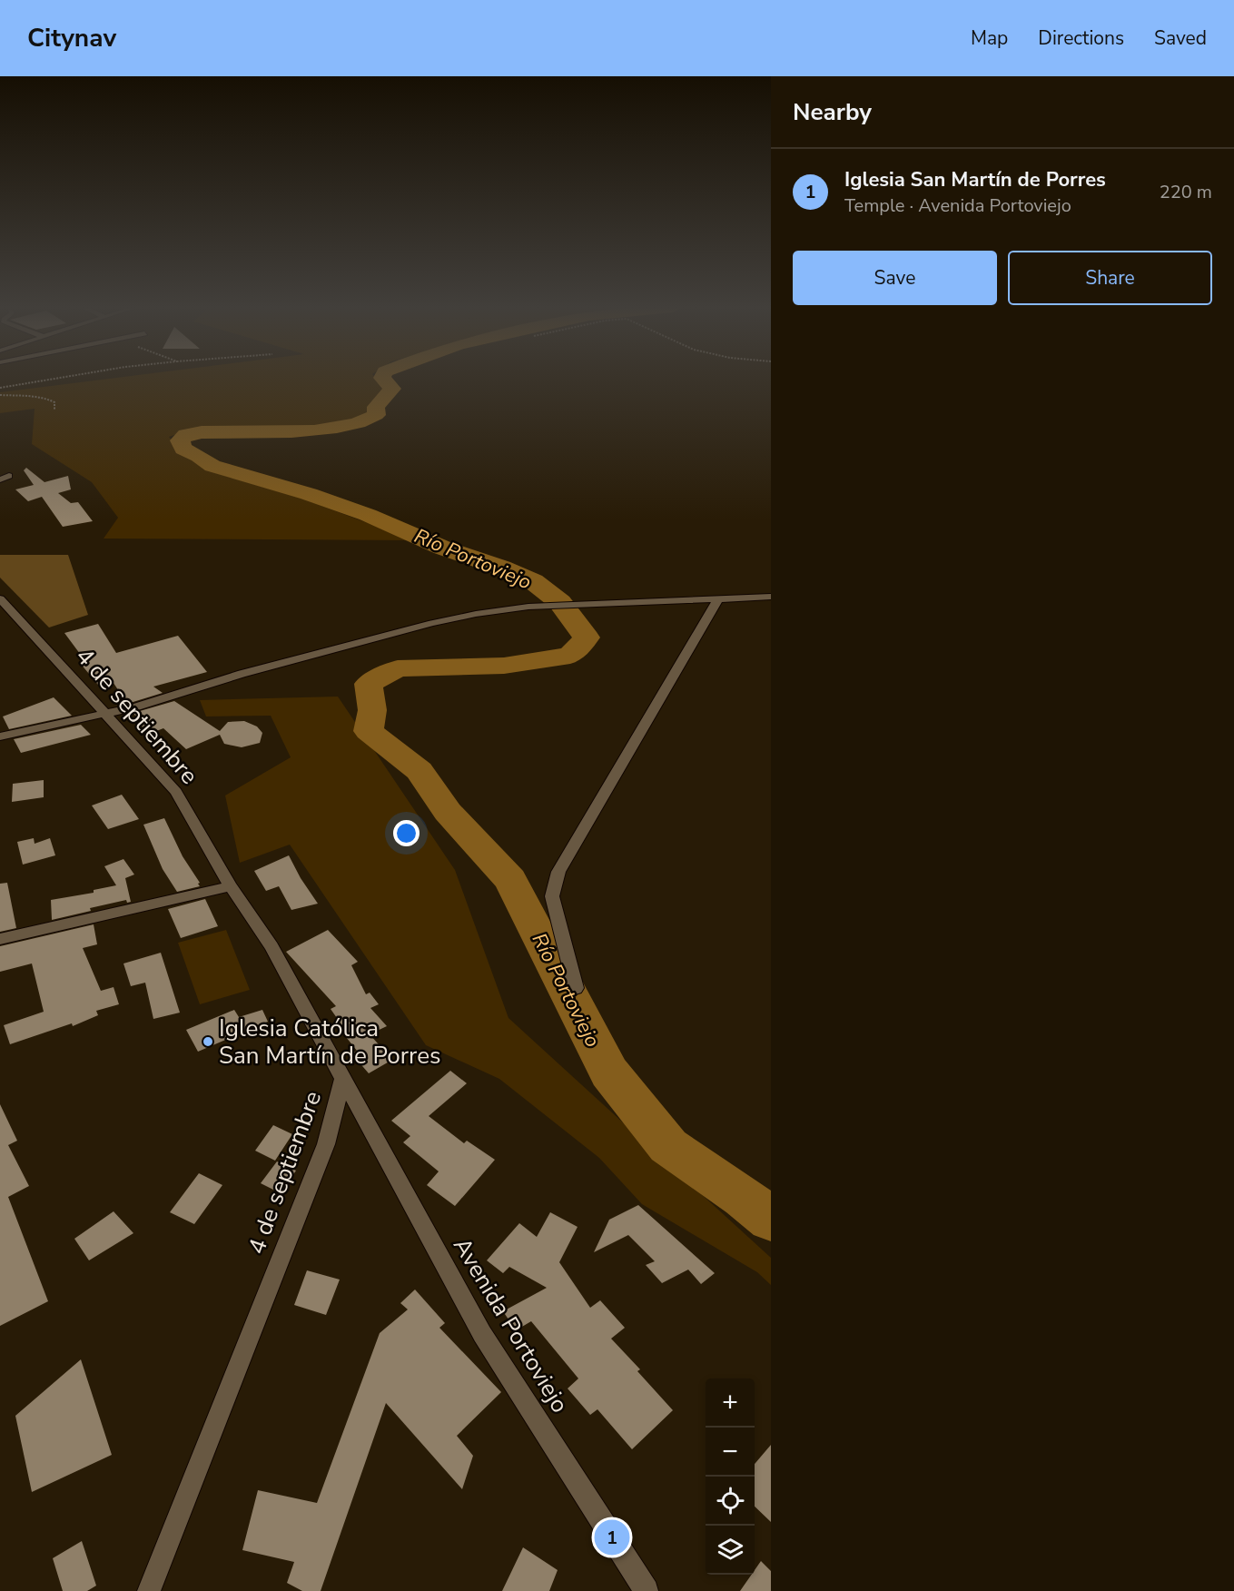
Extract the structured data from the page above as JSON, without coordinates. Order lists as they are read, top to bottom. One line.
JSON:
{"streets":{"street":["4 de septiembre","Avenida Portoviejo"]},"crossings":[["4 de septiembre","Avenida Portoviejo"]],"water":["Río Portoviejo"],"places":["Iglesia Católica San Martín de Porres"],"page":{"header":"Citynav","nav":["Map","Directions","Saved"],"heading":"Nearby","list":[{"mark":"1","name":"Iglesia San Martín de Porres","note":"Temple · Avenida Portoviejo","value":"220 m"}],"buttons":["Save","Share"],"map_buttons":["+","−"],"pins":"1"}}
